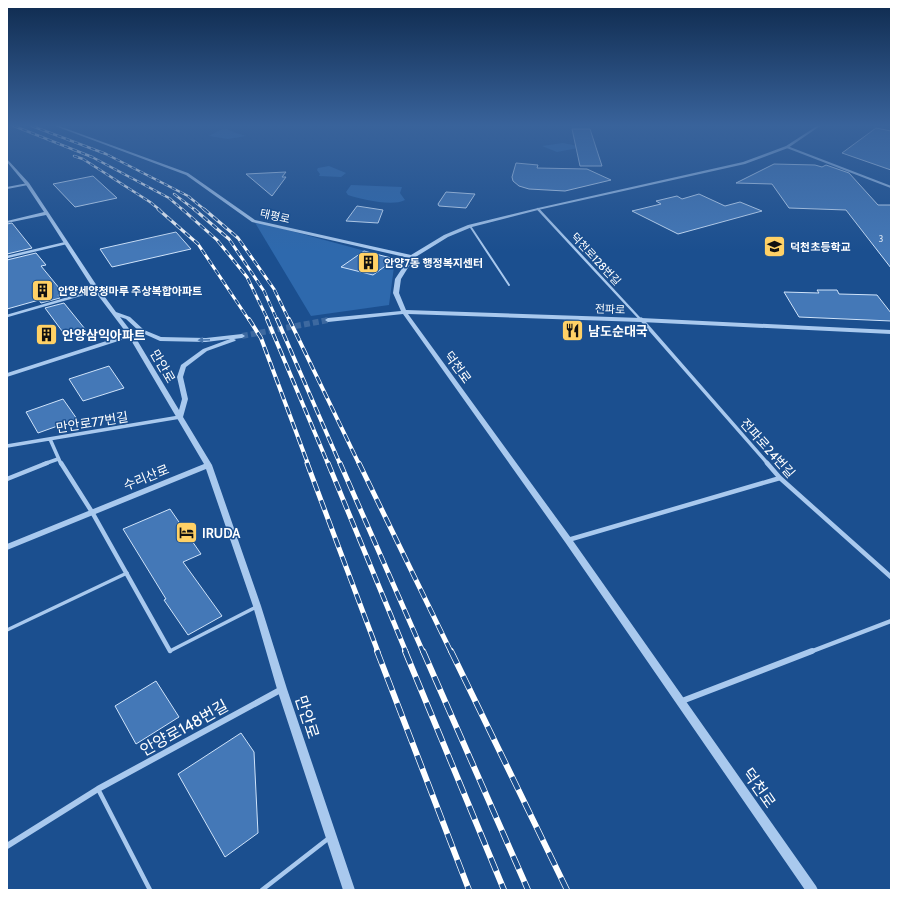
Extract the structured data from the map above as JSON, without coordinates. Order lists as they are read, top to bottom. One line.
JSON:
{"streets":{"street":["태평로","덕천로128번길","전파로","만안로","덕천로","만안로77번길","전파로24번길","수리산로","안양로148번길"]},"crossings":[["태평로","덕천로"],["덕천로128번길","전파로"],["덕천로128번길","덕천로"],["덕천로128번길","전파로24번길"],["전파로","덕천로"],["전파로","전파로24번길"],["만안로","만안로77번길"],["만안로","수리산로"],["만안로","안양로148번길"]],"places":{"school or university":["덕천초등학교"],"building":["안양7동 행정복지센터","안양세양청마루 주상복합아파트","안양삼익아파트"],"restaurant":["남도순대국"],"hotel":["IRUDA"]},"house_numbers":["3"]}
